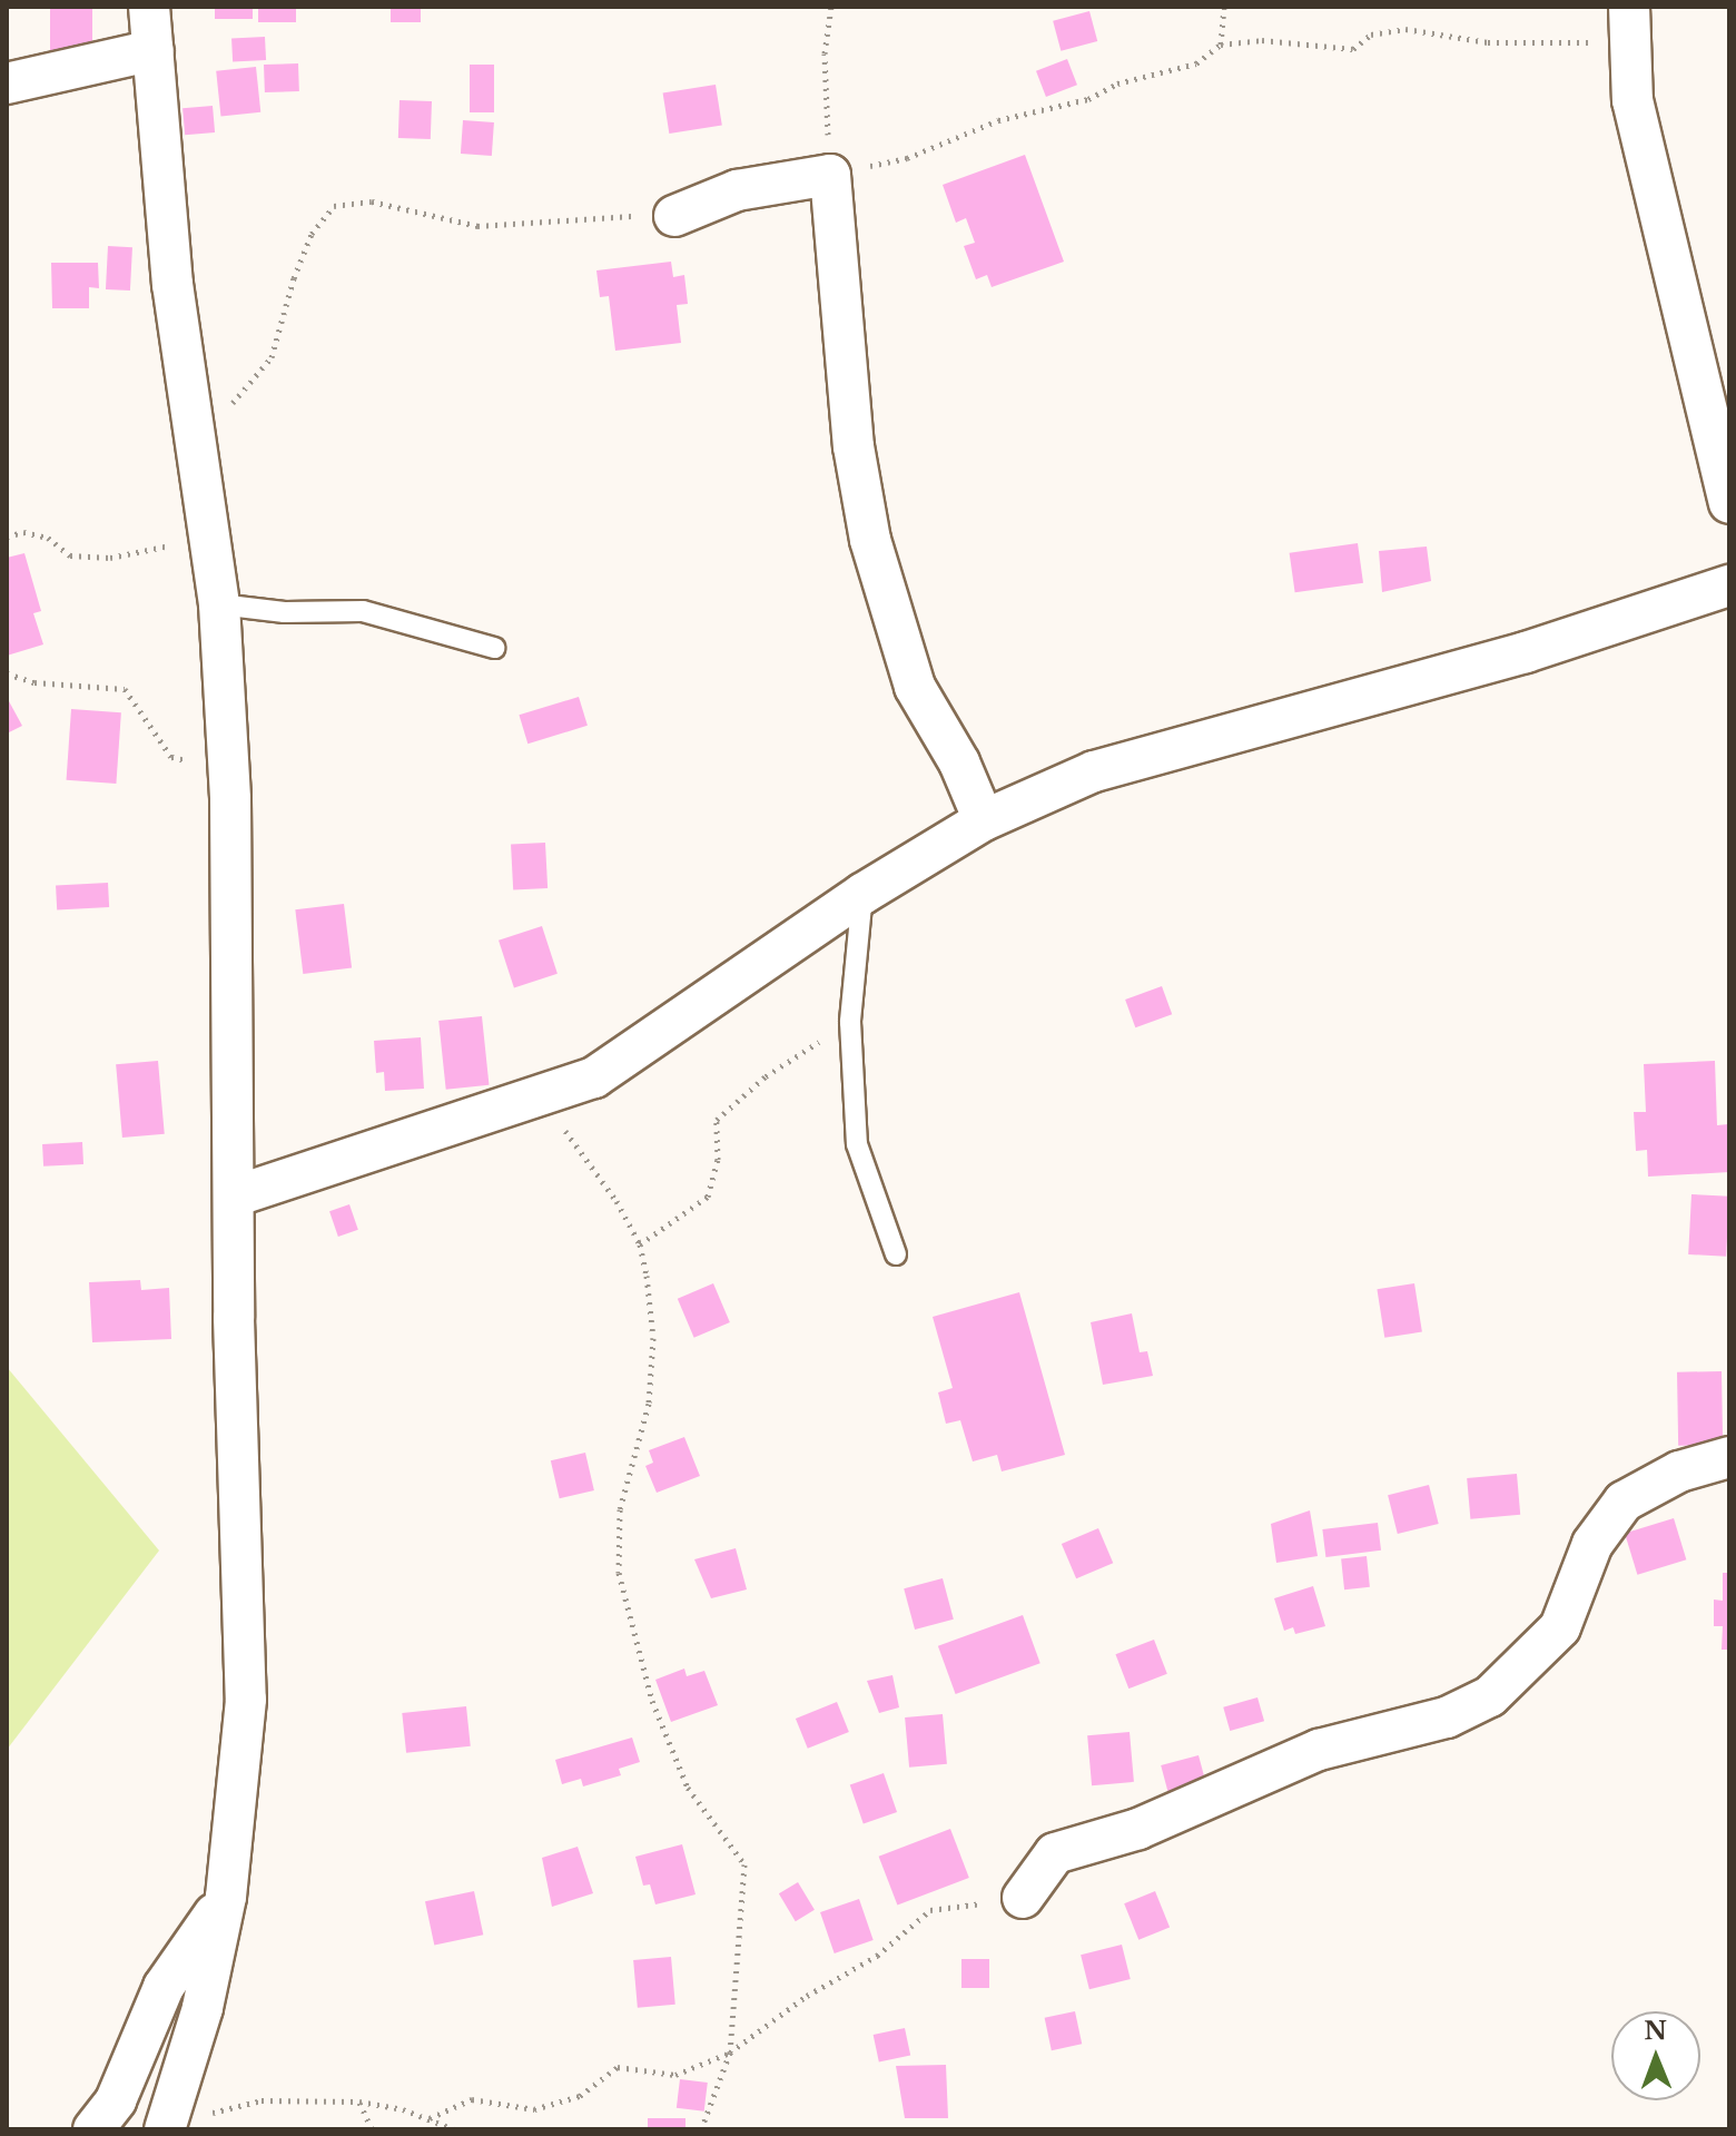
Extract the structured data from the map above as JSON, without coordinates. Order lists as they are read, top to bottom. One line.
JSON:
{"north":"top"}
